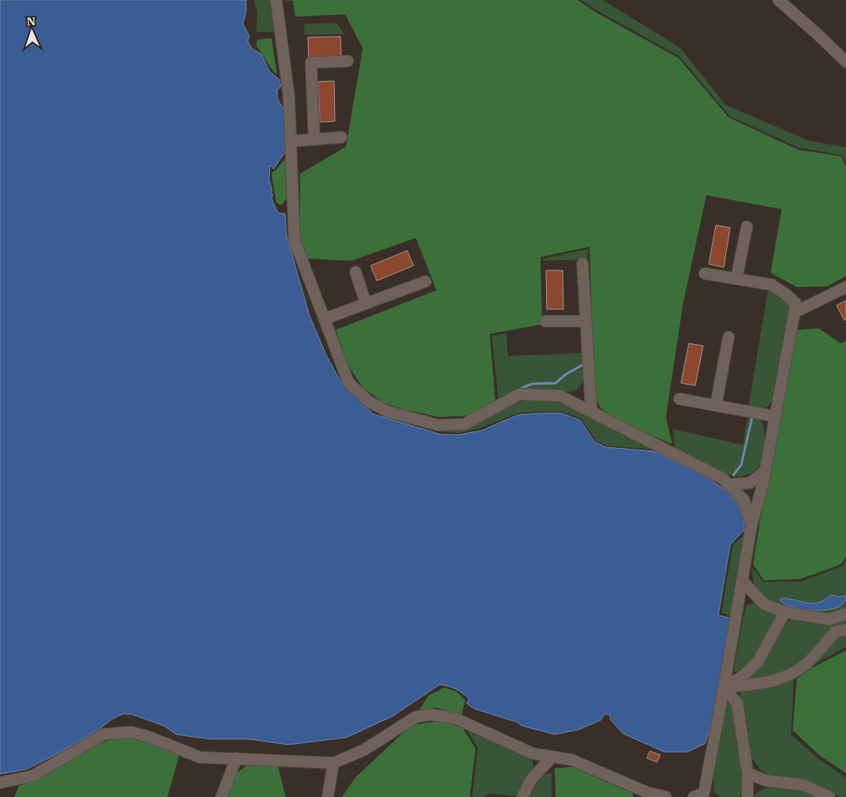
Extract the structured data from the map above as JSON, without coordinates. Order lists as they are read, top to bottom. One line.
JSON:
{"north":"top"}
